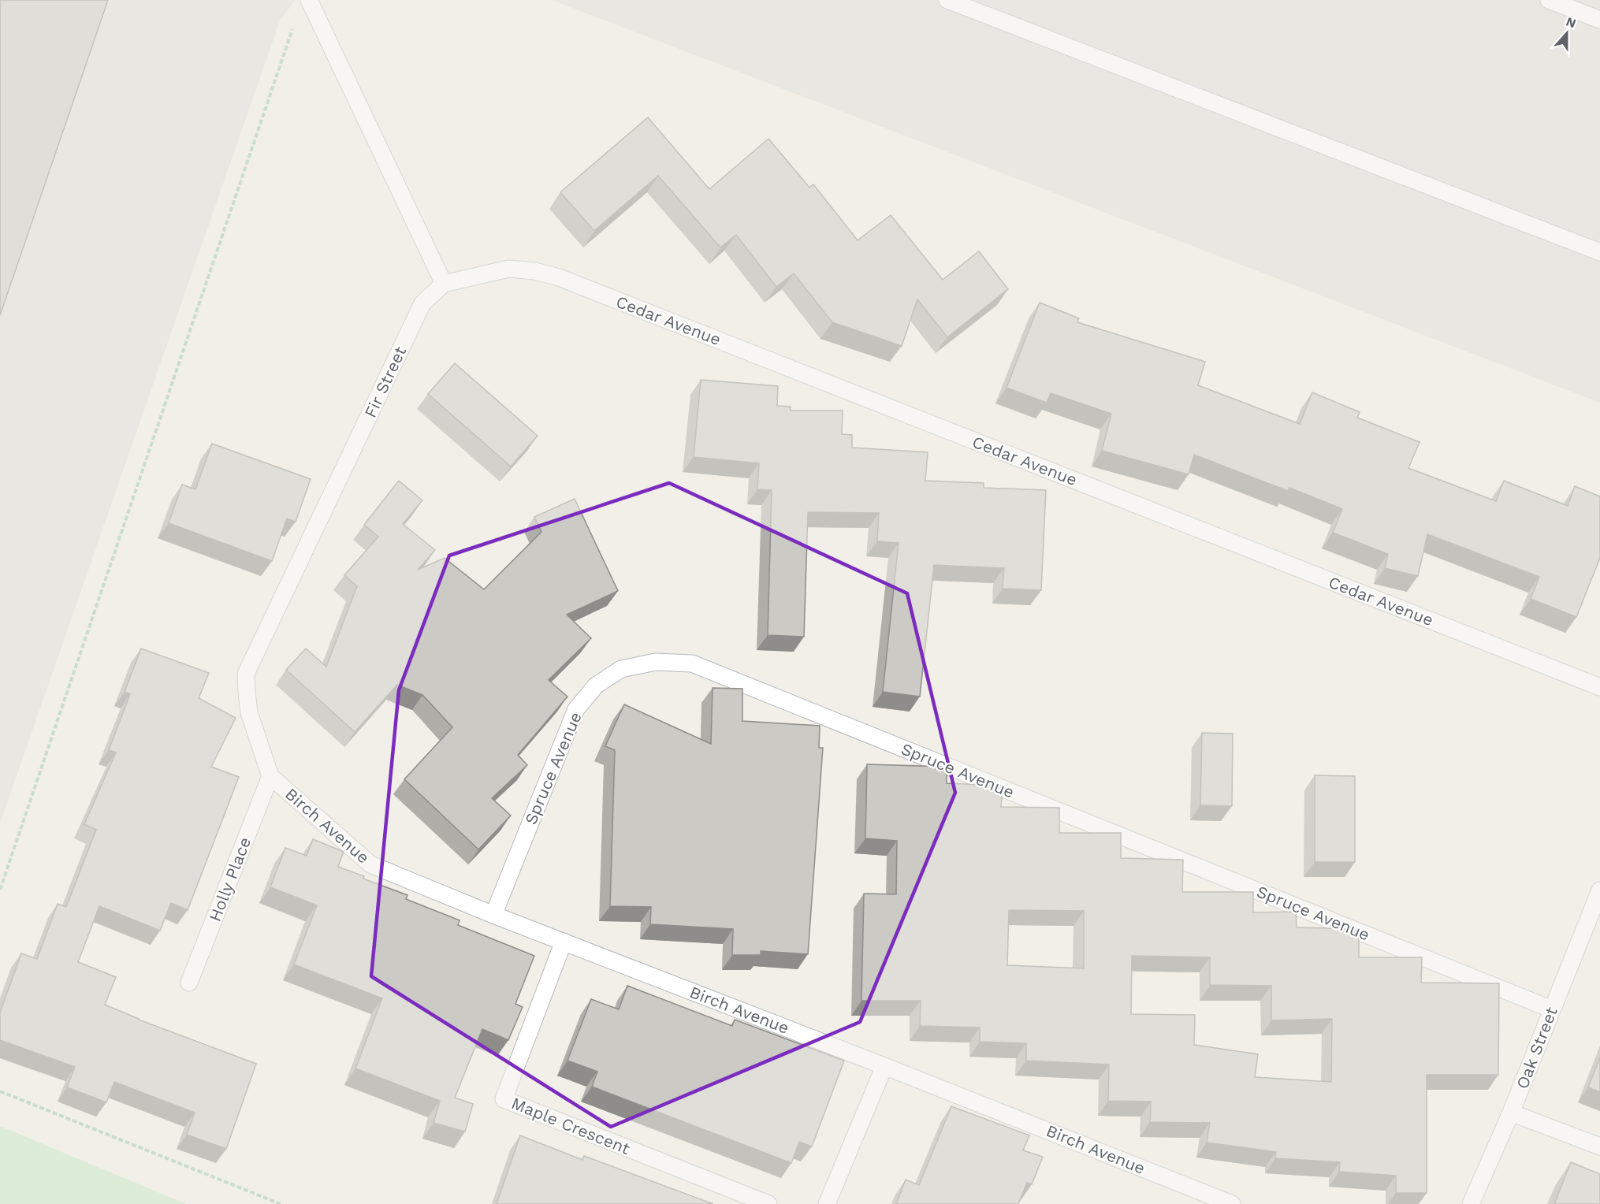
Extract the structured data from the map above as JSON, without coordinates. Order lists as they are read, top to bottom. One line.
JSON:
{"streets":{"lane":["Cedar Avenue","Fir Street","Spruce Avenue","Birch Avenue","Holly Place","Oak Street","Maple Crescent"]},"crossings":[["Cedar Avenue","Fir Street"],["Fir Street","Birch Avenue"],["Fir Street","Holly Place"],["Spruce Avenue","Birch Avenue"],["Spruce Avenue","Oak Street"],["Birch Avenue","Holly Place"],["Birch Avenue","Maple Crescent"]],"north":"top"}
